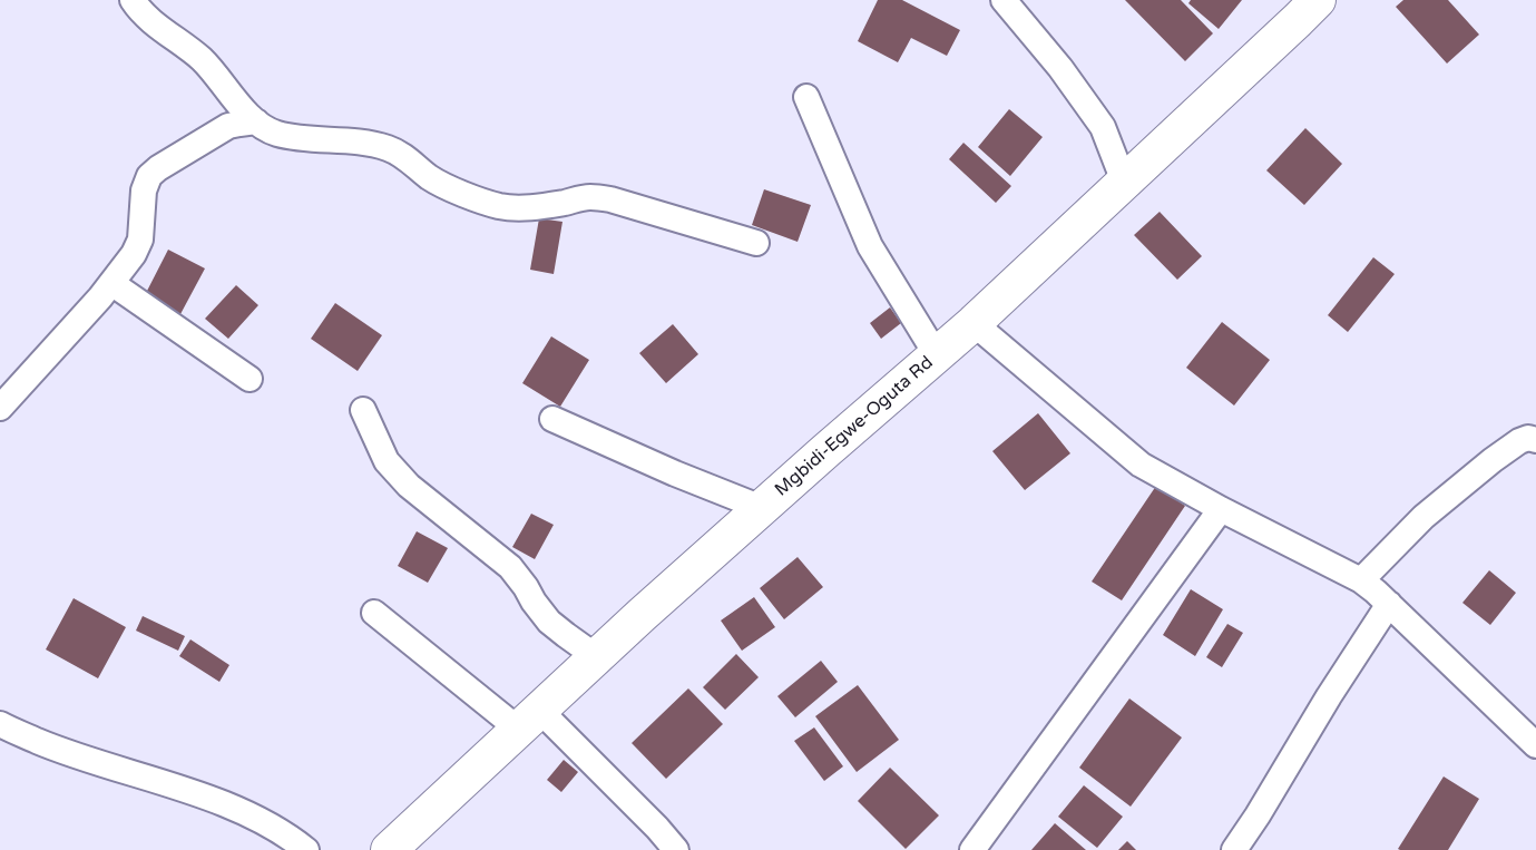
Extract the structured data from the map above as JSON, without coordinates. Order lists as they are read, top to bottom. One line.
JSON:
{"streets":{"street":["Mgbidi-Egwe-Oguta Rd"]}}
